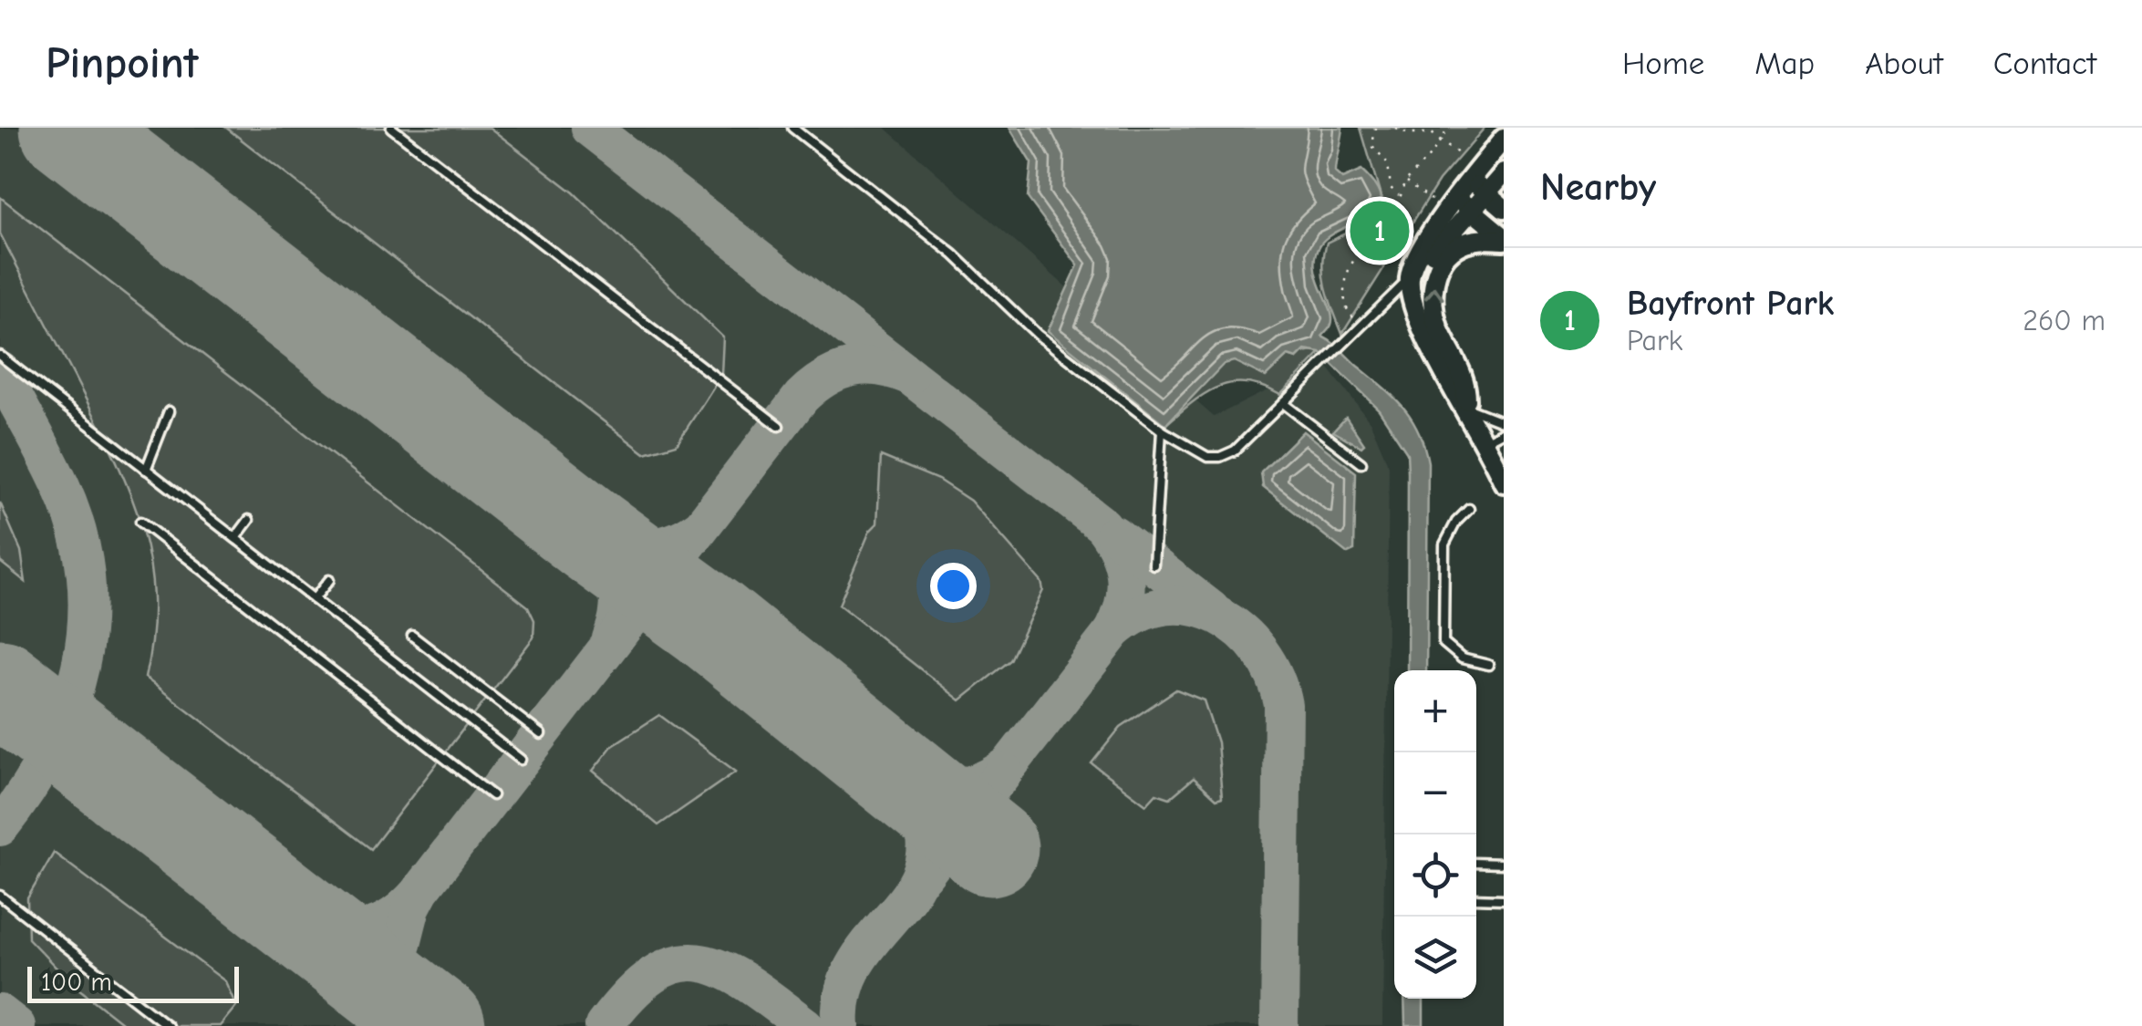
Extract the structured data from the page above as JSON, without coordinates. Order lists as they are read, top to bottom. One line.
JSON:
{"scale_bar":"100 m","page":{"header":"Pinpoint","nav":["Home","Map","About","Contact"],"heading":"Nearby","pins":"1","list":[{"mark":"1","name":"Bayfront Park","note":"Park","value":"260 m"}],"map_buttons":["+","−"],"scale":"100 m"}}
